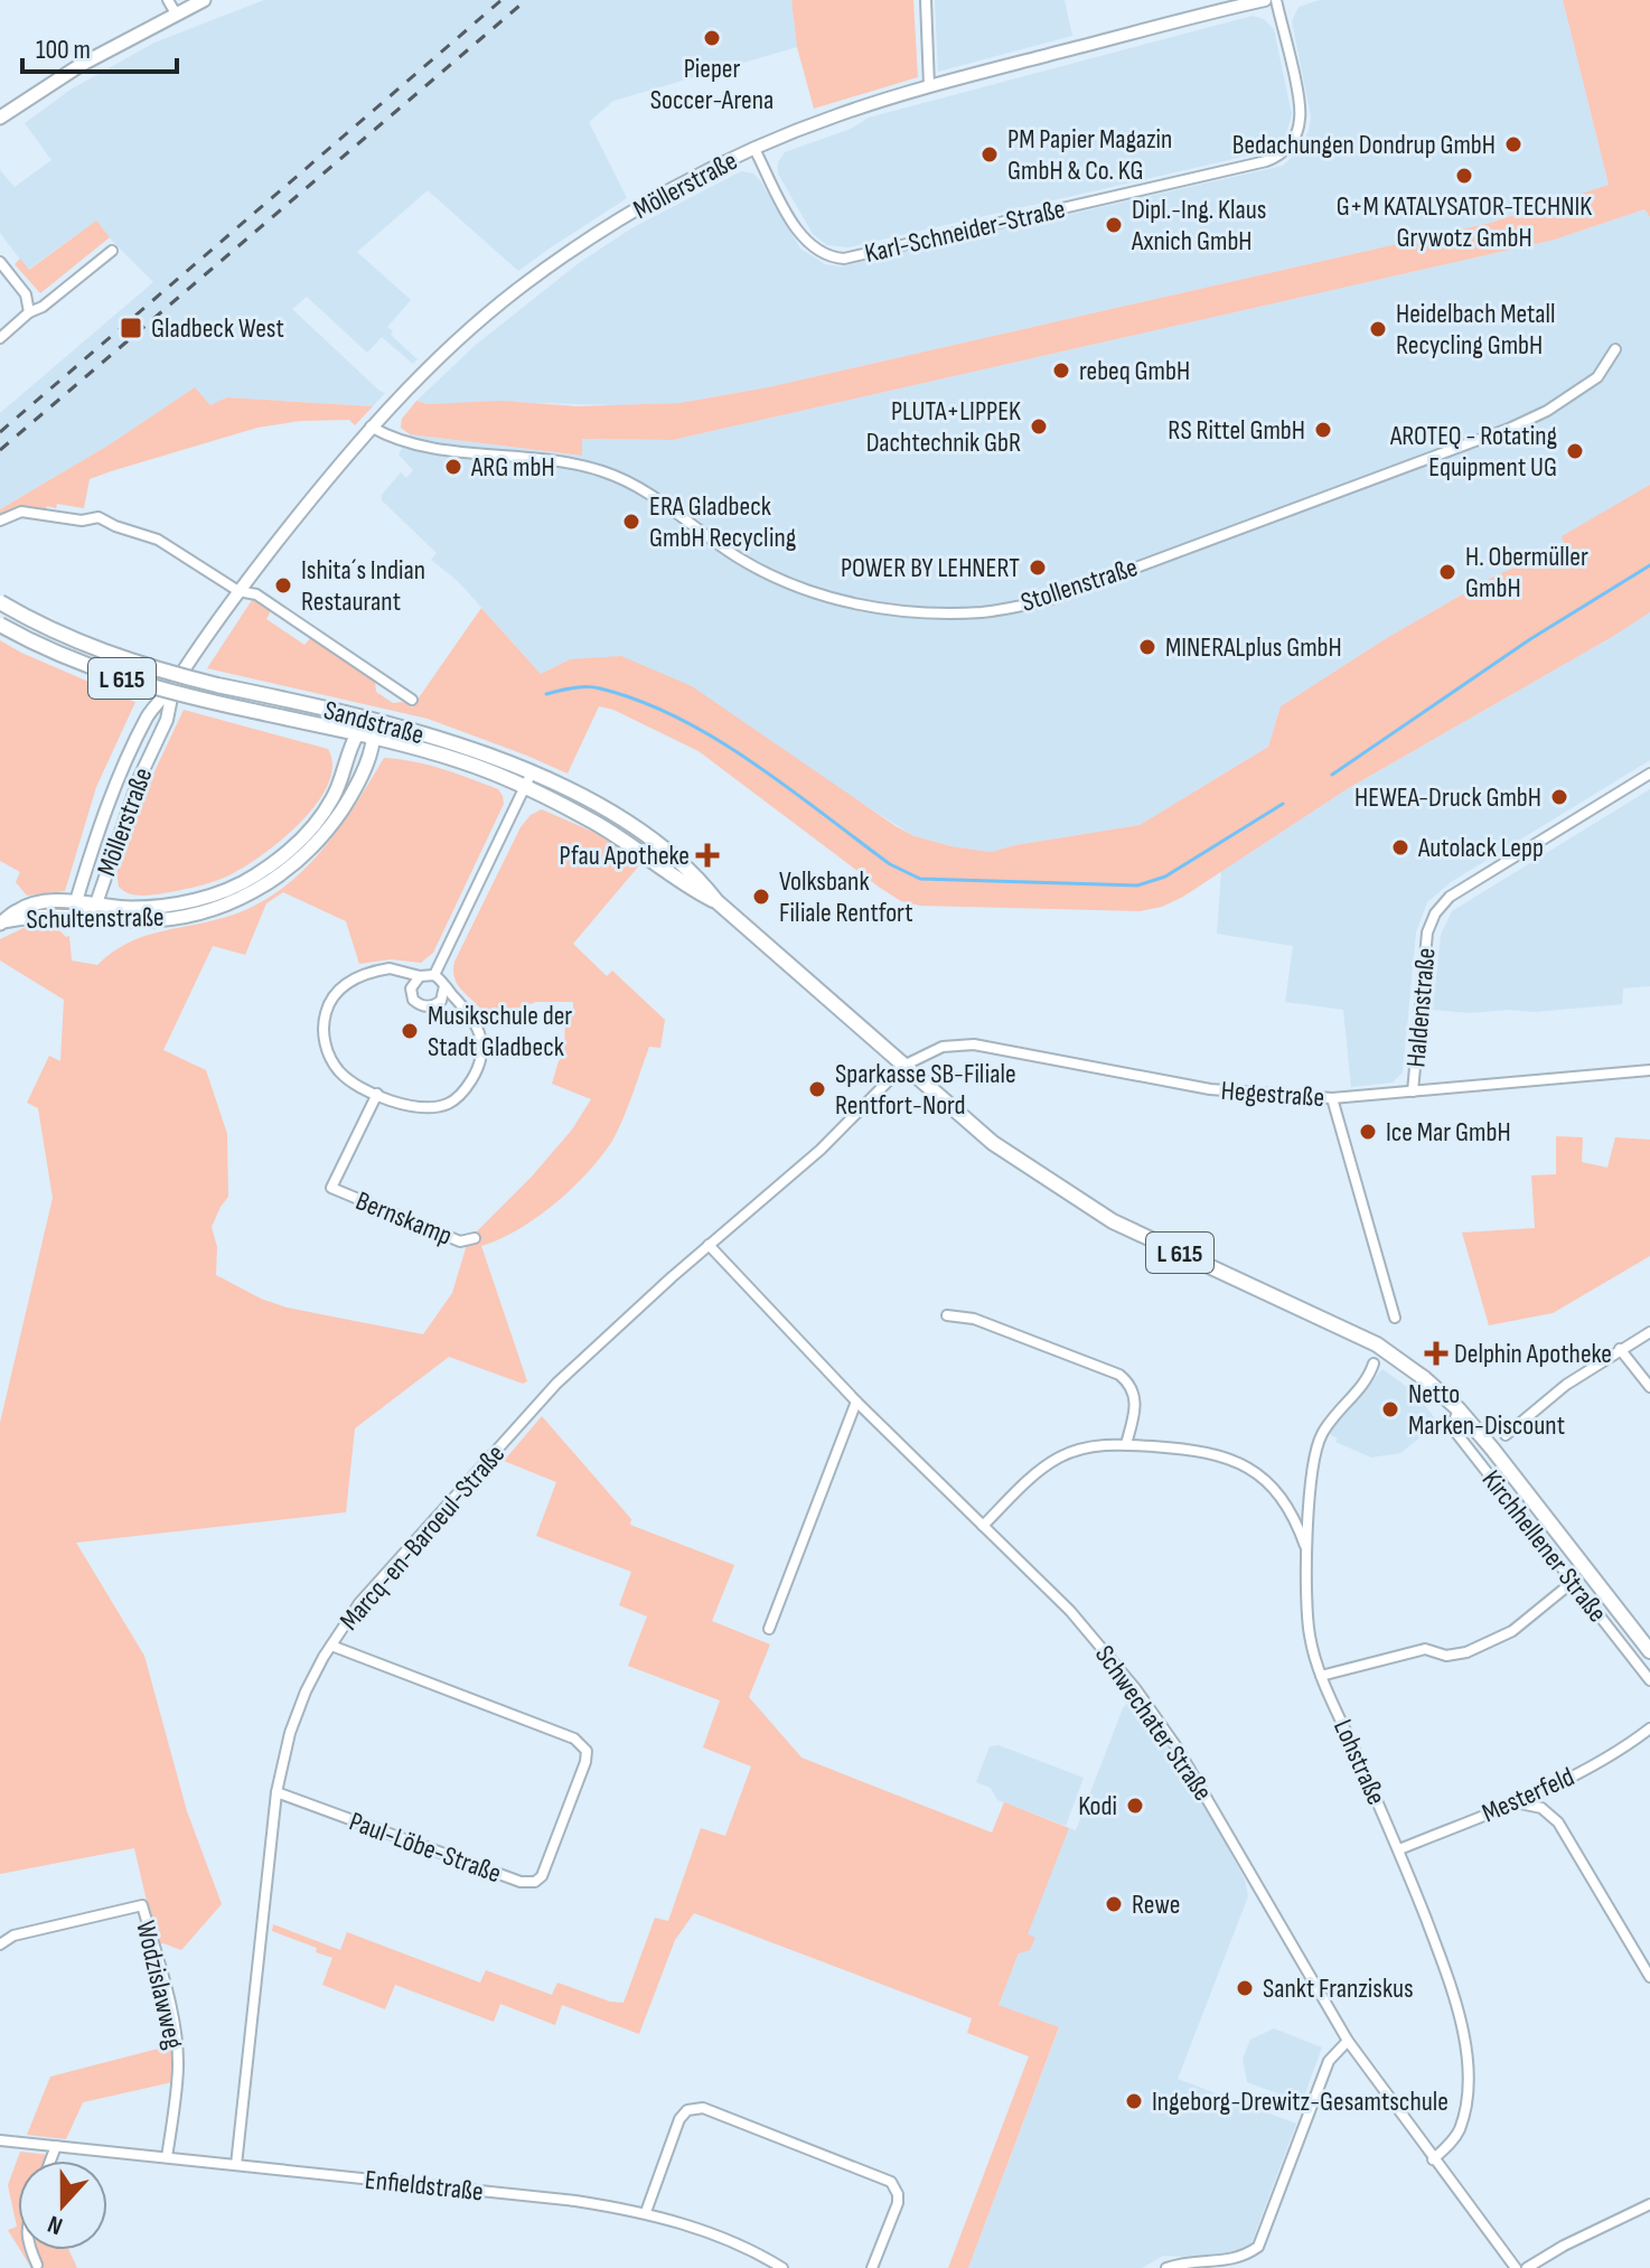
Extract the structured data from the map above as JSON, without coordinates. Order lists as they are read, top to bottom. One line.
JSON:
{"streets":{"main road":["L 615","Sandstraße","Schultenstraße","Kirchhellener Straße"],"street":["Möllerstraße","Karl-Schneider-Straße","Stollenstraße","Haldenstraße","Hegestraße","Bernskamp","Marcq-en-Baroeul-Straße","Schwechater Straße","Lohstraße","Mesterfeld","Paul-Löbe-Straße","Wodzislawweg","Enfieldstraße"]},"crossings":[["Möllerstraße","Karl-Schneider-Straße"],["Möllerstraße","Stollenstraße"],["Möllerstraße","Schultenstraße"],["Sandstraße","Schultenstraße"],["Sandstraße","Hegestraße"],["Sandstraße","Marcq-en-Baroeul-Straße"],["Sandstraße","Kirchhellener Straße"],["Haldenstraße","Hegestraße"],["Hegestraße","Marcq-en-Baroeul-Straße"],["Hegestraße","Kirchhellener Straße"],["Marcq-en-Baroeul-Straße","Kirchhellener Straße"],["Marcq-en-Baroeul-Straße","Schwechater Straße"],["Marcq-en-Baroeul-Straße","Paul-Löbe-Straße"],["Marcq-en-Baroeul-Straße","Enfieldstraße"],["Schwechater Straße","Lohstraße"],["Lohstraße","Mesterfeld"],["Wodzislawweg","Enfieldstraße"]],"places":{"other":["Pieper Soccer-Arena","Bedachungen Dondrup GmbH","PM Papier Magazin GmbH & Co. KG","G+M KATALYSATOR-TECHNIK Grywotz GmbH","Dipl.-Ing. Klaus Axnich GmbH","Heidelbach Metall Recycling GmbH","rebeq GmbH","PLUTA+LIPPEK Dachtechnik GbR","RS Rittel GmbH","AROTEQ - Rotating Equipment UG","ARG mbH","ERA Gladbeck GmbH Recycling","POWER BY LEHNERT","H. Obermüller GmbH","Ishita´s Indian Restaurant","MINERALplus GmbH","HEWEA-Druck GmbH","Autolack Lepp","Volksbank Filiale Rentfort","Musikschule der Stadt Gladbeck","Sparkasse SB-Filiale Rentfort-Nord","Ice Mar GmbH","Netto Marken-Discount","Kodi","Rewe","Sankt Franziskus","Ingeborg-Drewitz-Gesamtschule"],"transit":["Gladbeck West"],"health":["Pfau Apotheke","Delphin Apotheke"]},"scale_bar":"100 m","north":"bottom"}
